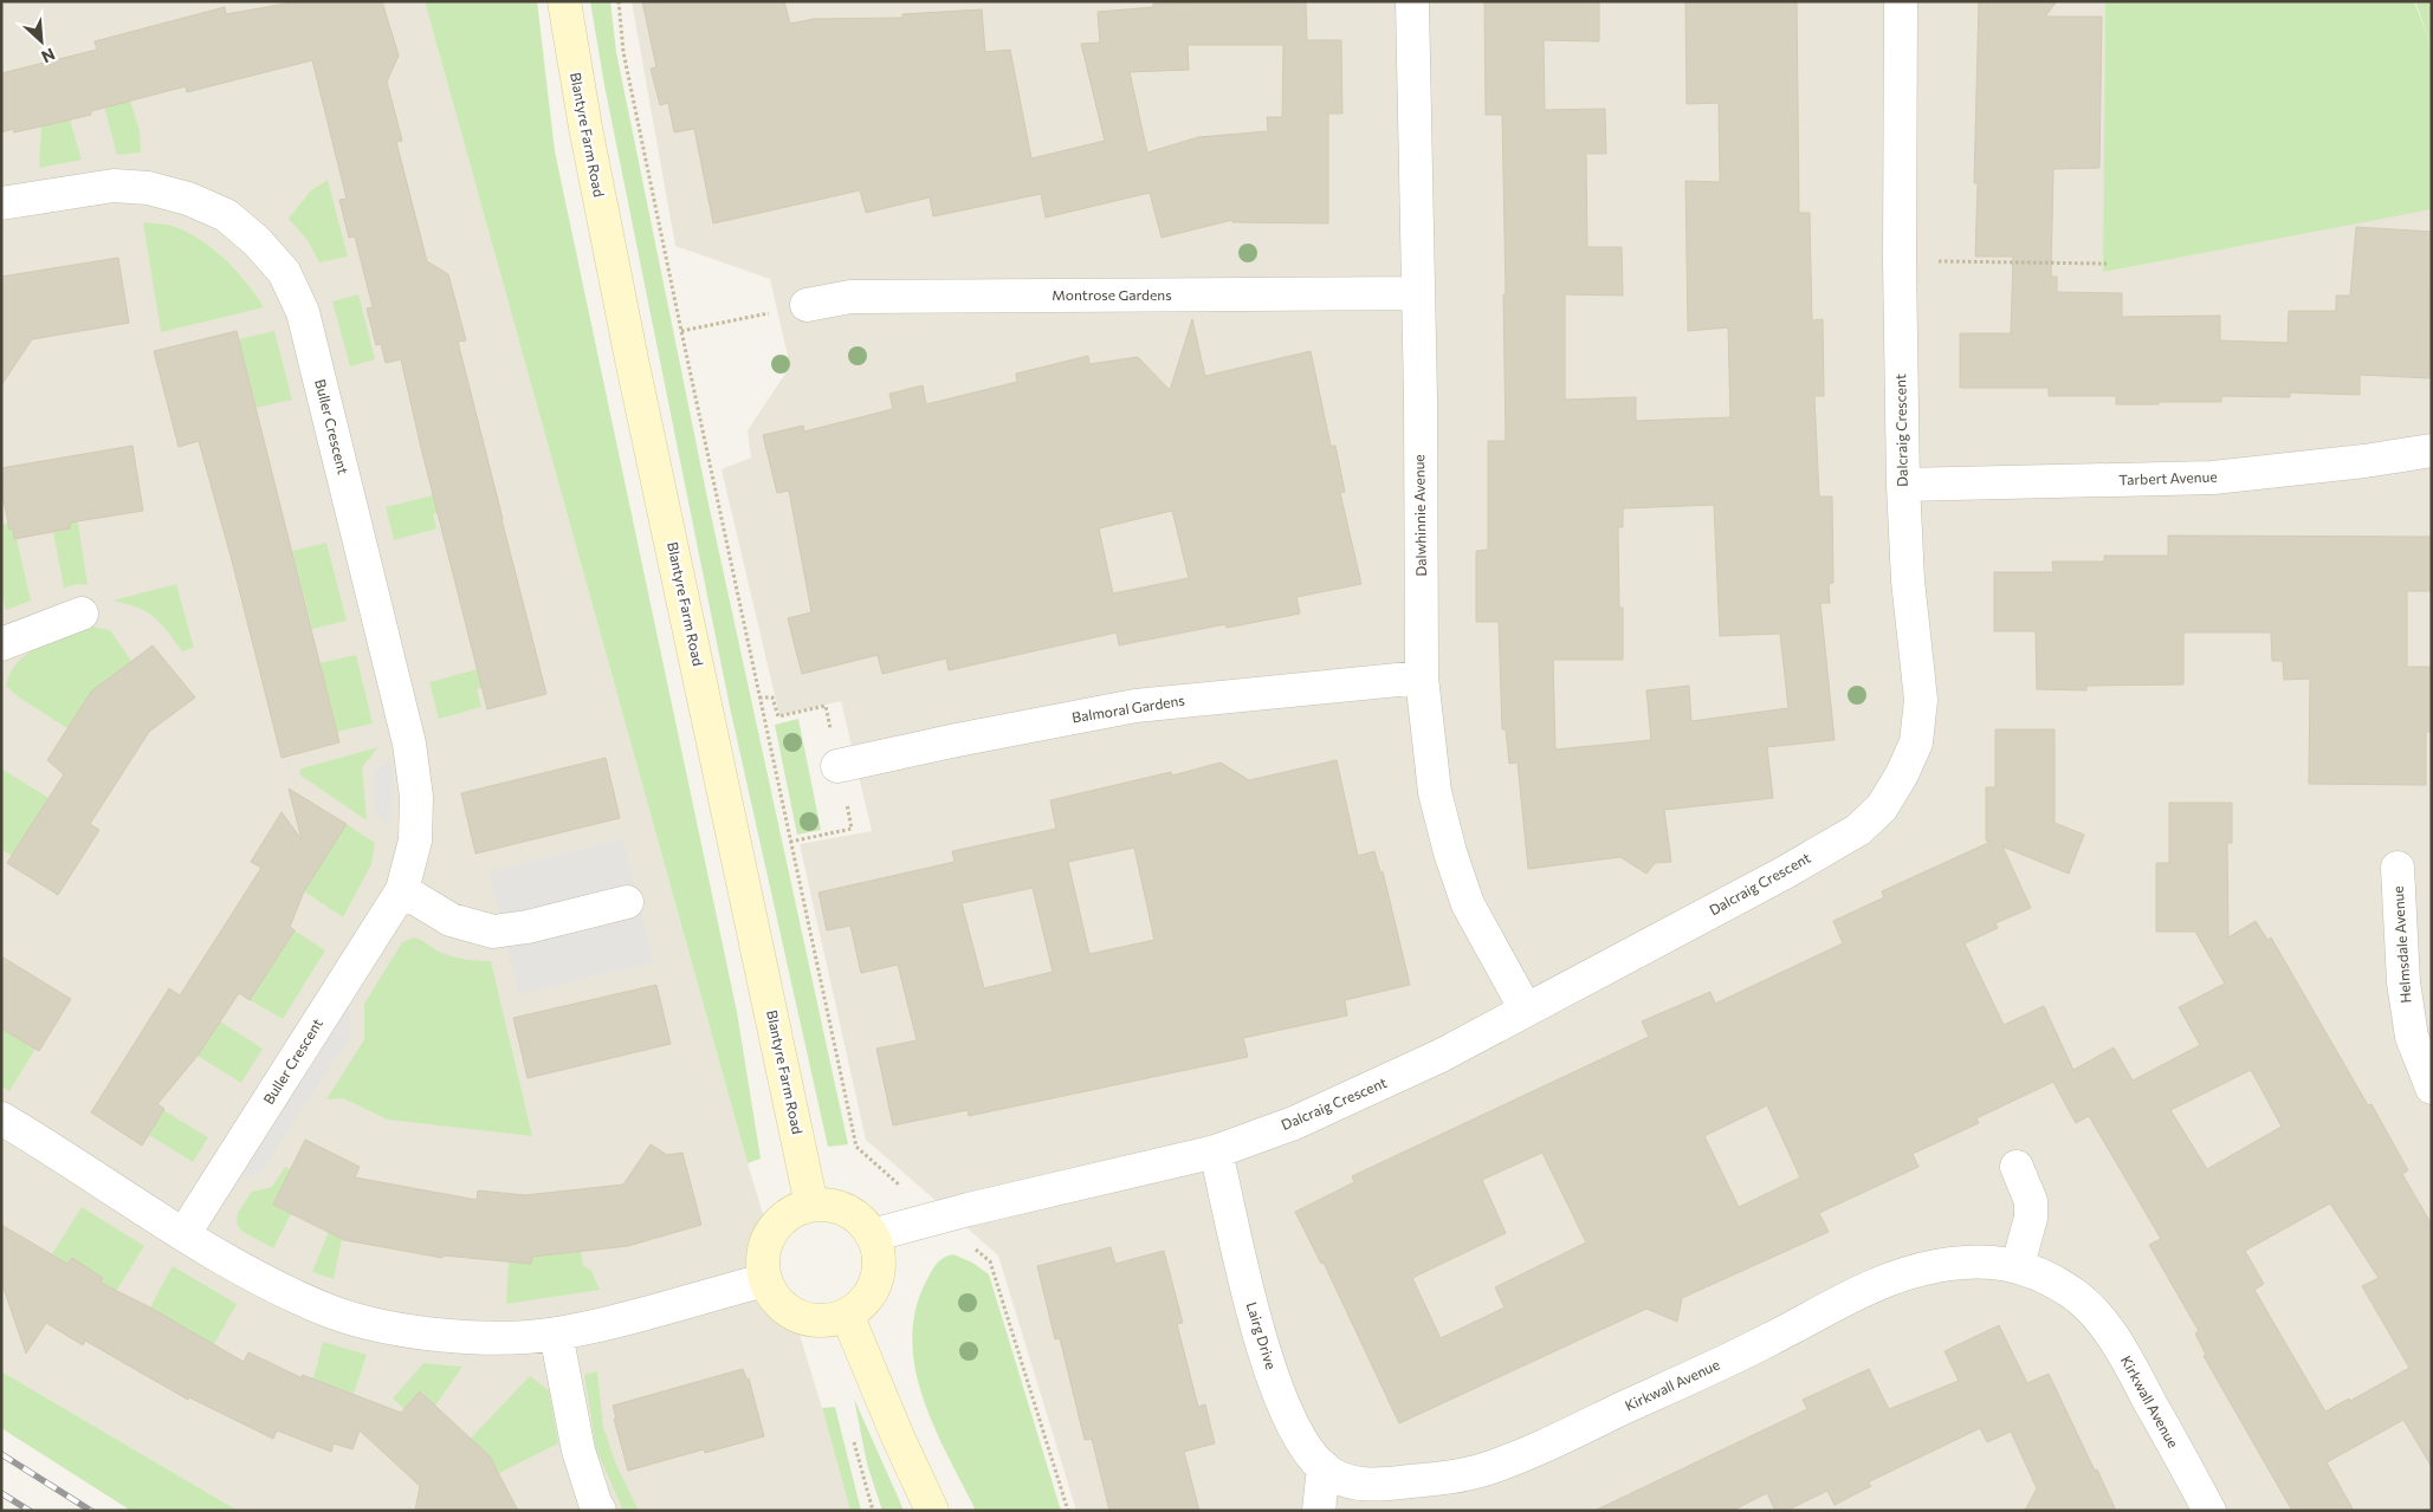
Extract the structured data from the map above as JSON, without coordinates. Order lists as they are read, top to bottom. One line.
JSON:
{"streets":{"main road":["Blantyre Farm Road"],"street":["Montrose Gardens","Buller Crescent","Dalcraig Crescent","Tarbert Avenue","Dalwhinnie Avenue","Balmoral Gardens","Helmsdale Avenue","Lairg Drive","Kirkwall Avenue"]},"crossings":[["Blantyre Farm Road","Dalcraig Crescent"],["Montrose Gardens","Dalwhinnie Avenue"],["Dalcraig Crescent","Tarbert Avenue"],["Dalcraig Crescent","Dalwhinnie Avenue"],["Dalcraig Crescent","Lairg Drive"],["Dalwhinnie Avenue","Balmoral Gardens"],["Lairg Drive","Kirkwall Avenue"]],"north":"bottom right"}
